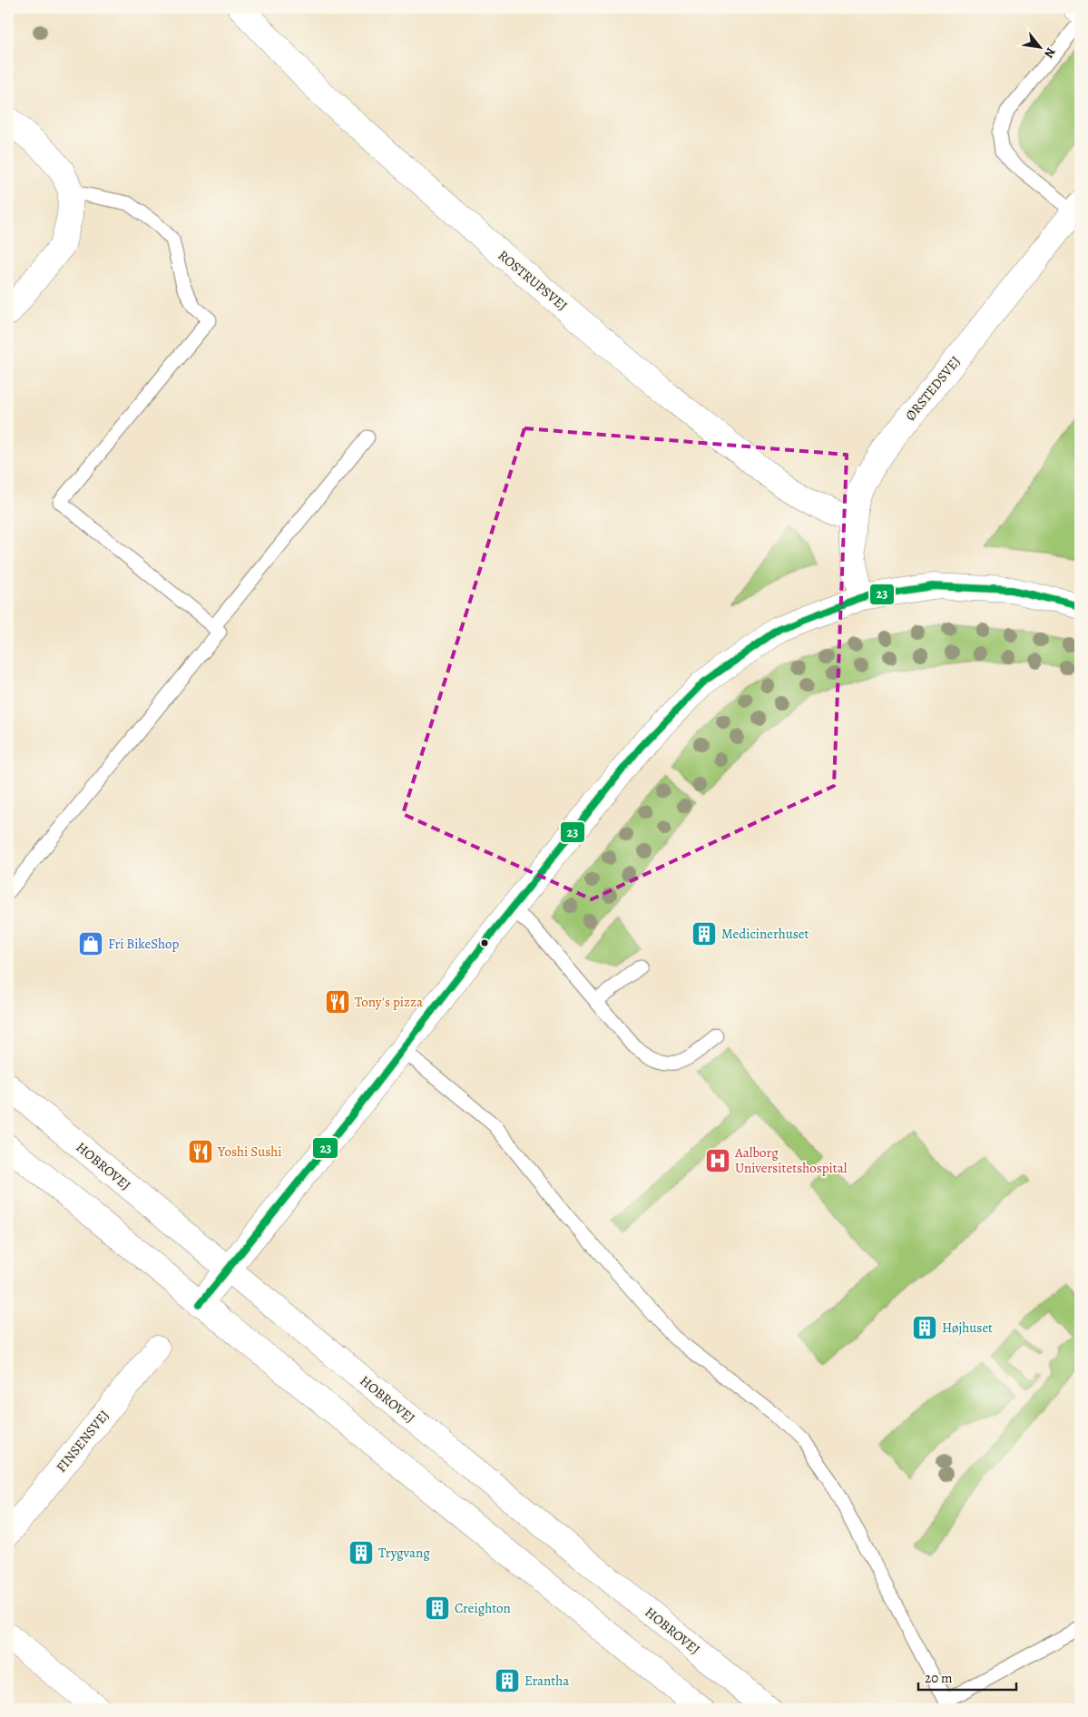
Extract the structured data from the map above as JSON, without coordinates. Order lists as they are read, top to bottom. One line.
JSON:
{"streets":{"street":["ROSTRUPSVEJ","ØRSTEDSVEJ","HOBROVEJ","FINSENSVEJ"]},"crossings":[["ROSTRUPSVEJ","ØRSTEDSVEJ"]],"places":{"building":["Medicinerhuset","Højhuset","Trygvang","Creighton","Erantha"],"shop":["Fri BikeShop"],"restaurant":["Tony's pizza","Yoshi Sushi"],"hospital":["Aalborg Universitetshospital"]},"lines":["transit line 23"],"scale_bar":"20 m","north":"bottom right"}
